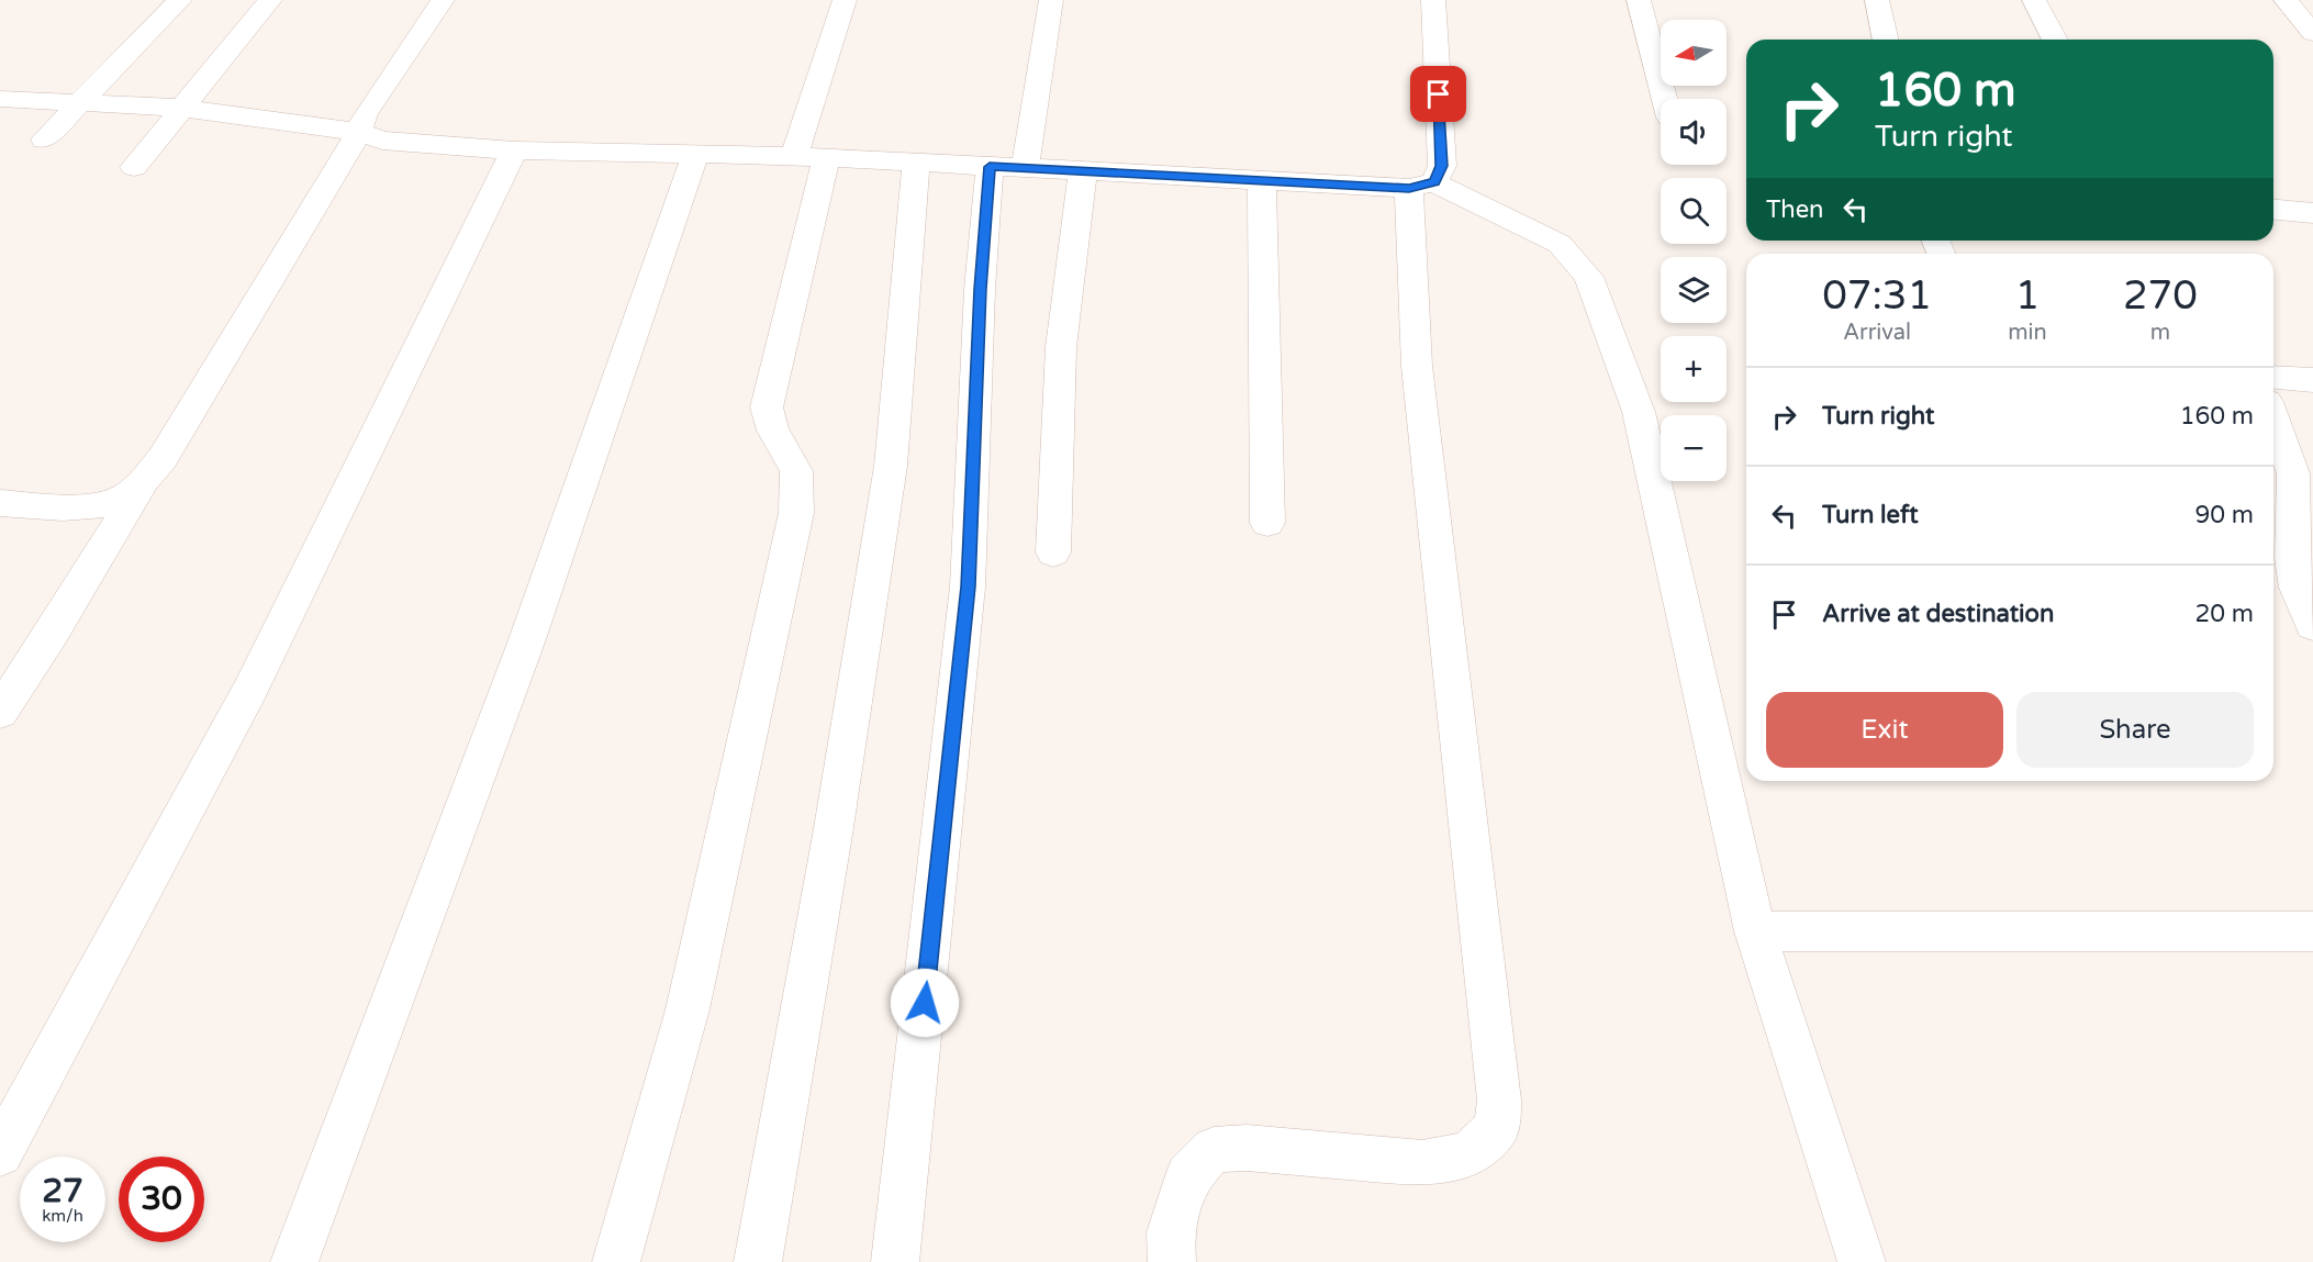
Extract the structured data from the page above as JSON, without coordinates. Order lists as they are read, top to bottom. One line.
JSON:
{"north":"left","page":{"map_buttons":["+","−"],"turn":["160 m","Turn right"],"then":"Then","eta":["07:31","Arrival","1","min","270","m"],"list":[{"name":"Turn right","value":"160 m"},{"name":"Turn left","value":"90 m"},{"name":"Arrive at destination","value":"20 m"}],"buttons":["Exit","Share"],"speed":"27 km/h","limit":"30"}}
